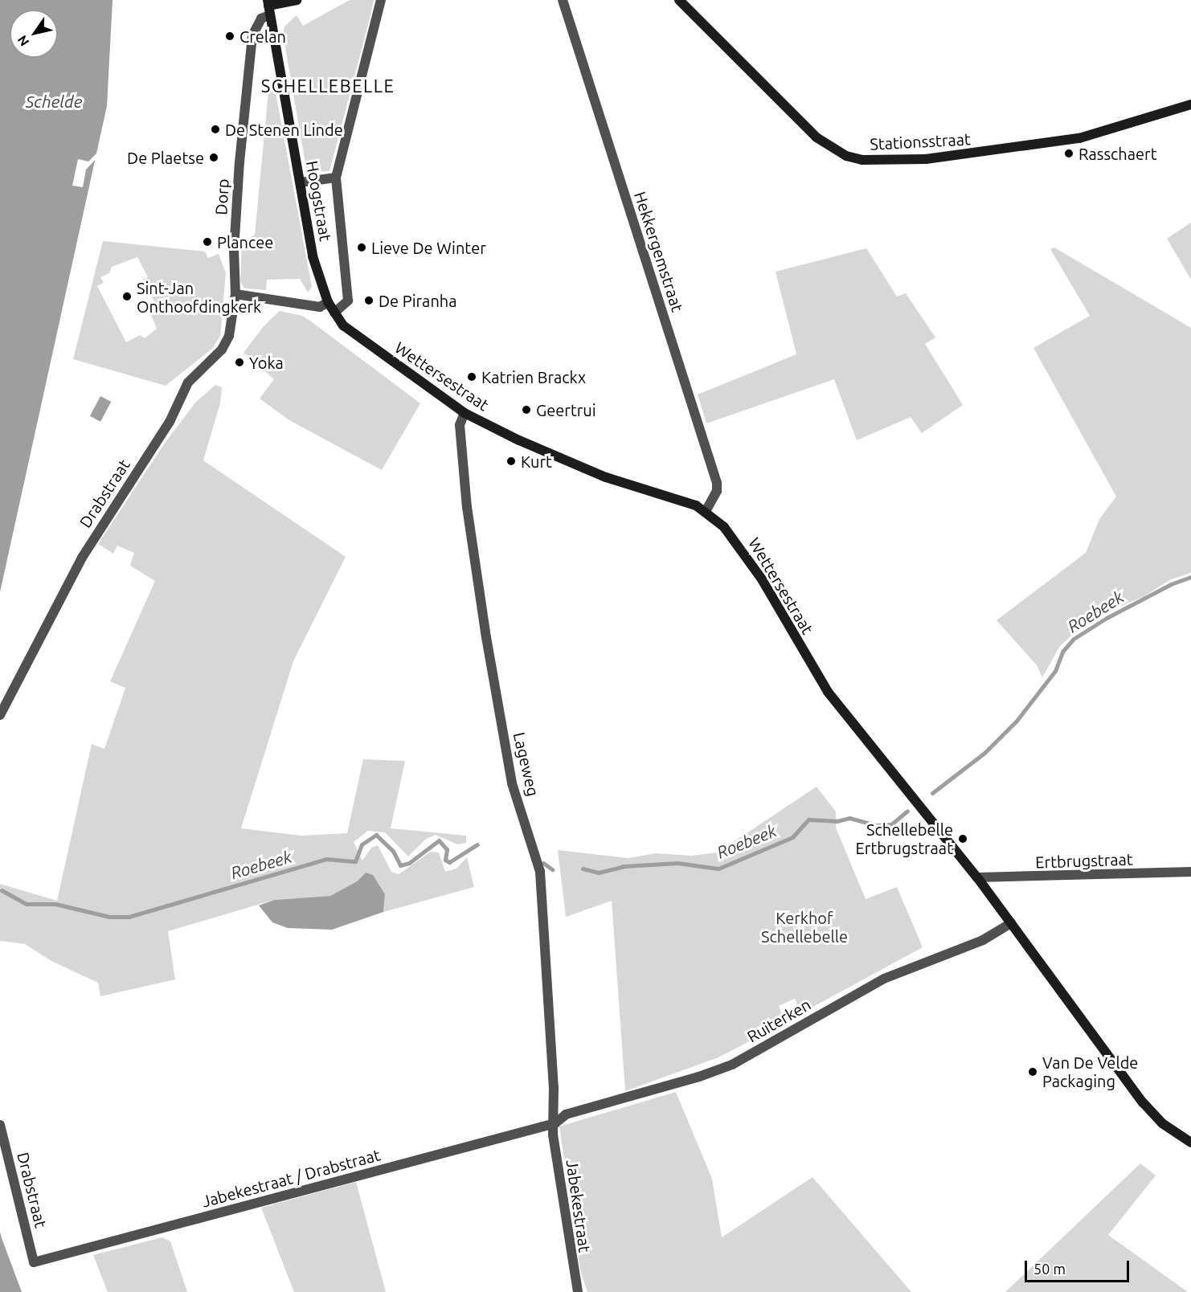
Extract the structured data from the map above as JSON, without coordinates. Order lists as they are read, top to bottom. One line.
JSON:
{"streets":{"main road":["Stationsstraat","Hoogstraat","Wettersestraat"],"street":["Dorp","Hekkergemstraat","Drabstraat","Lageweg","Ertbrugstraat","Ruiterken","Jabekestraat / Drabstraat","Jabekestraat"]},"crossings":[["Dorp","Hoogstraat"],["Dorp","Drabstraat"],["Hoogstraat","Wettersestraat"],["Hekkergemstraat","Wettersestraat"],["Wettersestraat","Lageweg"],["Wettersestraat","Ertbrugstraat"],["Wettersestraat","Ruiterken"],["Drabstraat","Jabekestraat / Drabstraat"],["Lageweg","Ruiterken"],["Lageweg","Jabekestraat / Drabstraat"],["Lageweg","Jabekestraat"],["Ruiterken","Jabekestraat / Drabstraat"],["Ruiterken","Jabekestraat"],["Jabekestraat / Drabstraat","Jabekestraat"]],"districts":["SCHELLEBELLE"],"water":["Schelde","Roebeek"],"parks":["Kerkhof Schellebelle"],"places":["Crelan","De Stenen Linde","Rasschaert","De Plaetse","Plancee","Lieve De Winter","Sint-Jan Onthoofdingkerk","De Piranha","Yoka","Katrien Brackx","Geertrui","Kurt","Schellebelle Ertbrugstraat","Van De Velde Packaging"],"scale_bar":"50 m","north":"bottom left"}
